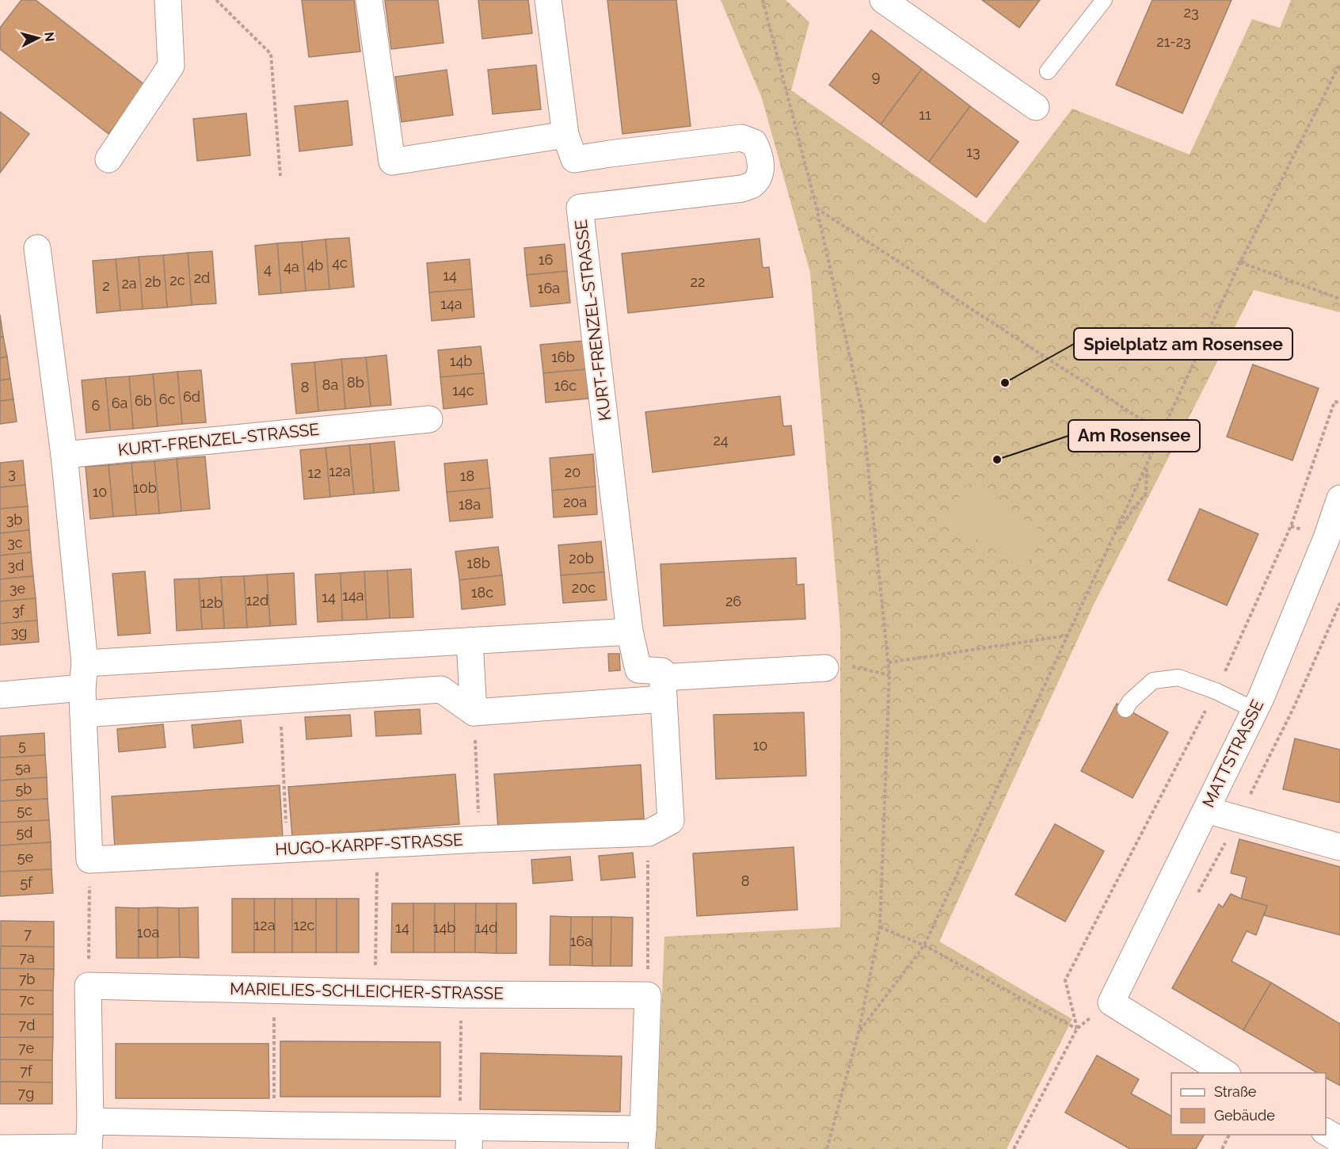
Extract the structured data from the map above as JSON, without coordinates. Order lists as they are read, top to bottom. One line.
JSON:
{"streets":{"street":["KURT-FRENZEL-STRASSE","MATTSTRASSE","HUGO-KARPF-STRASSE","MARIELIES-SCHLEICHER-STRASSE"]},"places":["Spielplatz am Rosensee","Am Rosensee"],"house_numbers":["23","21-23","9","11","13","16","4c","4b","4a","4","14","2d","2c","2b","22","2a","2","16a","14a","16b","14b","8b","8a","16c","8","14c","6d","6c","6b","6a","6","24","12a","20","12","3","18","10b","10","20a","18a","3b","3c","20b","18b","3d","20c","3e","18c","14a","14","12d","26","12b","3f","3g","5","10","5a","5b","5c","5d","5e","8","5f","12a","12c","14","14b","14d","10a","7","16a","7a","7b","7c","7d","7e","7f","7g"],"legend":["Straße","Gebäude"],"north":"right"}
